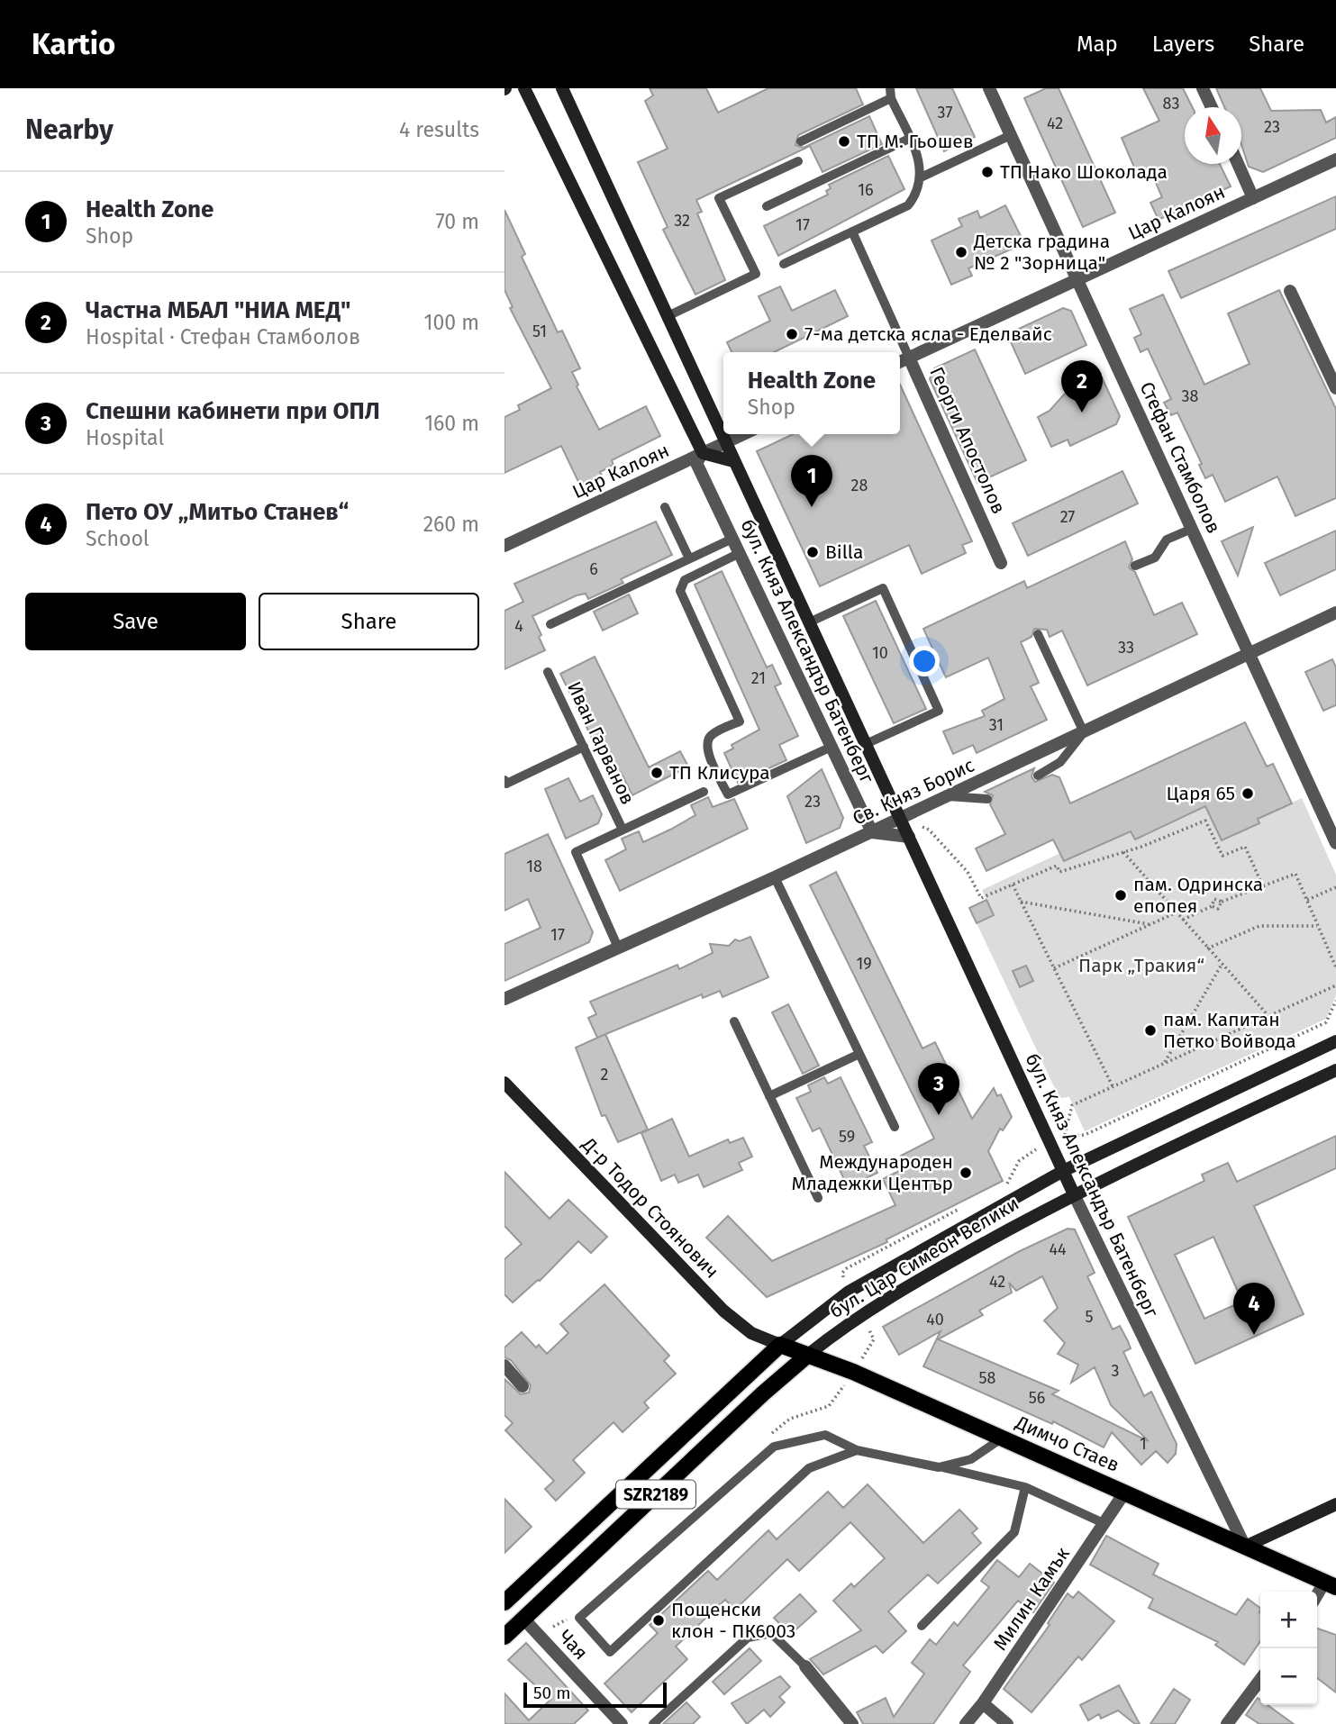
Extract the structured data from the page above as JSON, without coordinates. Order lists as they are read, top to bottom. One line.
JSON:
{"streets":{"main road":["бул. Цар Симеон Велики","Димчо Стаев","SZR2189"],"street":["Цар Калоян","Георги Апостолов","Стефан Стамболов","бул. Княз Александър Батенберг","Св. Княз Борис","Д-р Тодор Стоянович","Милин Камък","Чая"],"lane":["Иван Гарванов"]},"crossings":[["Цар Калоян","Георги Апостолов"],["Цар Калоян","Стефан Стамболов"],["Цар Калоян","бул. Княз Александър Батенберг"],["Стефан Стамболов","Св. Княз Борис"],["бул. Княз Александър Батенберг","Св. Княз Борис"],["бул. Княз Александър Батенберг","бул. Цар Симеон Велики"],["бул. Княз Александър Батенберг","Димчо Стаев"],["Д-р Тодор Стоянович","бул. Цар Симеон Велики"],["Д-р Тодор Стоянович","Димчо Стаев"],["бул. Цар Симеон Велики","Димчо Стаев"],["бул. Цар Симеон Велики","Чая"],["Димчо Стаев","Милин Камък"]],"parks":["Парк „Тракия“"],"places":["ТП М. Гьошев","ТП Нако Шоколада","Детска градина № 2 \"Зорница\"","7-ма детска ясла - Еделвайс","Billa","ТП Клисура","Царя 65","пам. Одринска епопея","пам. Капитан Петко Войвода","Международен Младежки Център","Пощенски клон - ПК6003"],"house_numbers":["83","37","42","23","16","32","17","51","38","28","27","6","4","33","10","21","31","23","18","17","19","2","59","44","42","5","40","3","58","56","1"],"scale_bar":"50 m","north":"top","page":{"header":"Kartio","nav":["Map","Layers","Share"],"heading":["Nearby","4 results"],"list":[{"mark":"1","name":"Health Zone","note":"Shop","value":"70 m"},{"mark":"2","name":"Частна МБАЛ \"НИА МЕД\"","note":"Hospital · Стефан Стамболов","value":"100 m"},{"mark":"3","name":"Спешни кабинети при ОПЛ","note":"Hospital","value":"160 m"},{"mark":"4","name":"Пето ОУ „Митьо Станев“","note":"School","value":"260 m"}],"popup":["Health Zone","Shop"],"pins":["2","1","3","4"],"buttons":["Save","Share"],"map_buttons":["+","−"],"scale":"50 m"}}
